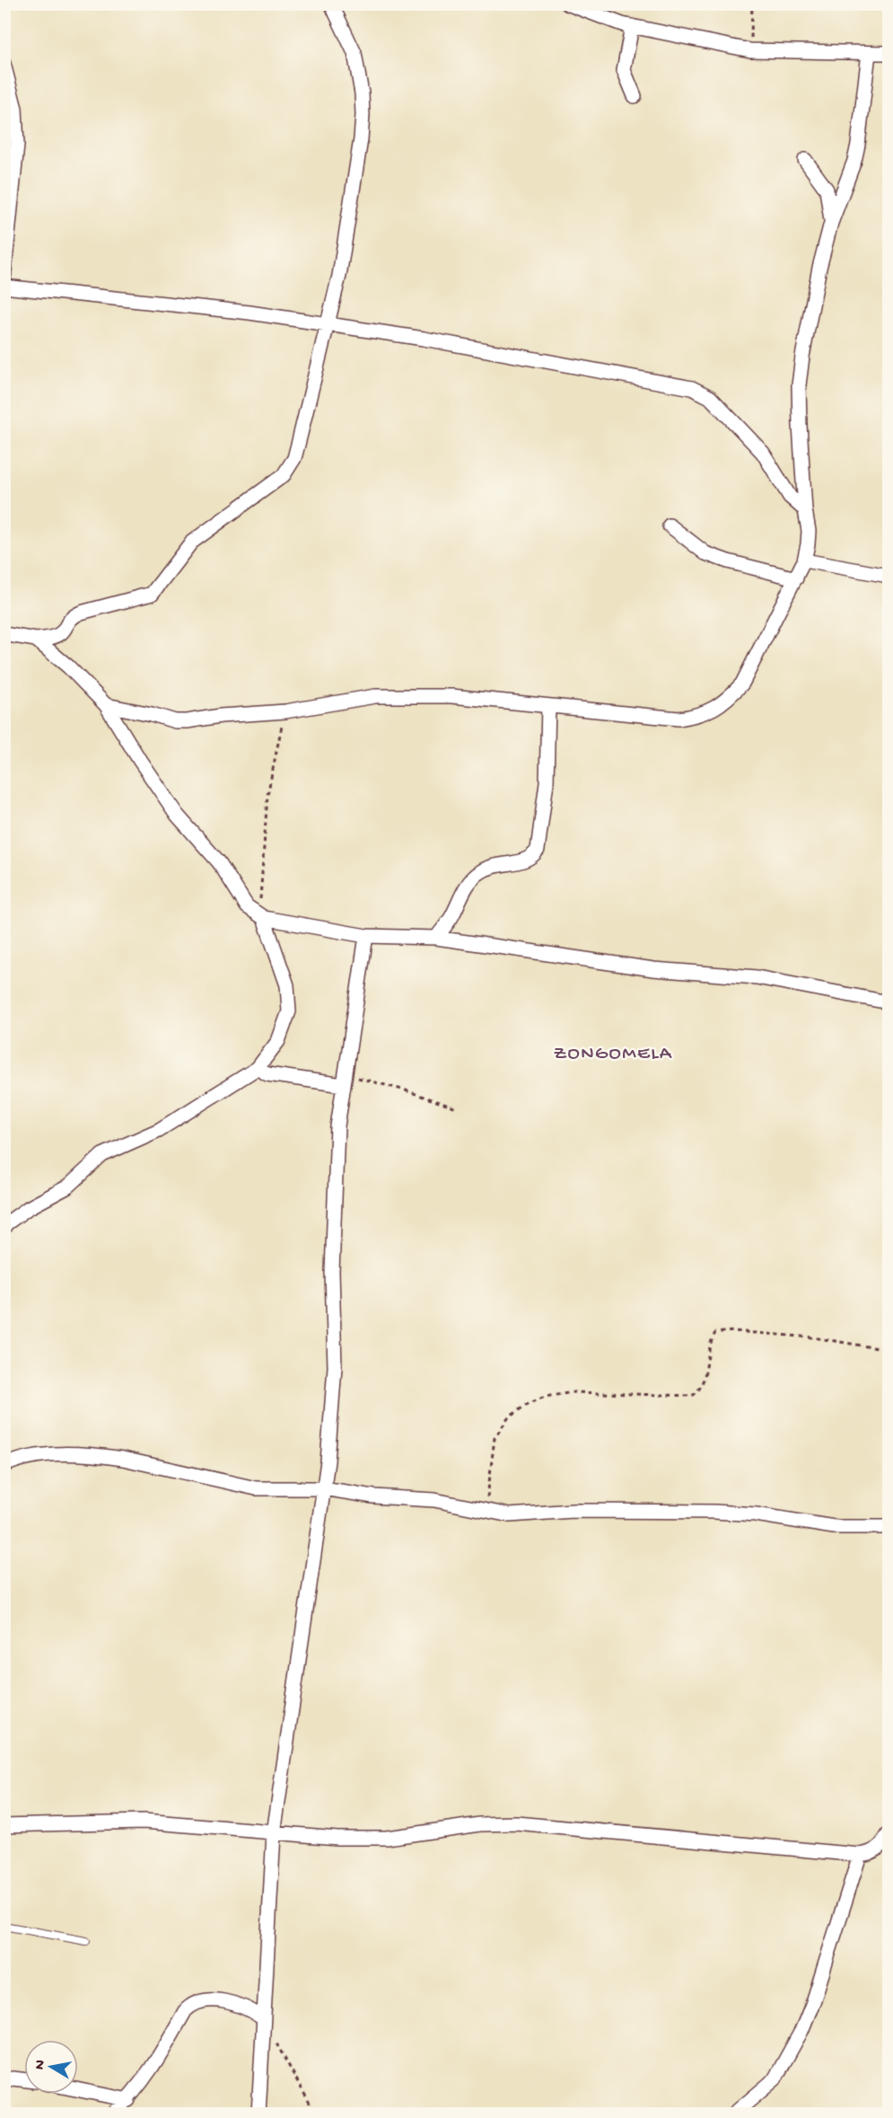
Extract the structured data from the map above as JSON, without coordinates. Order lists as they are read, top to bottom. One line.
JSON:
{"districts":["ZONGOMELA"],"north":"left"}
